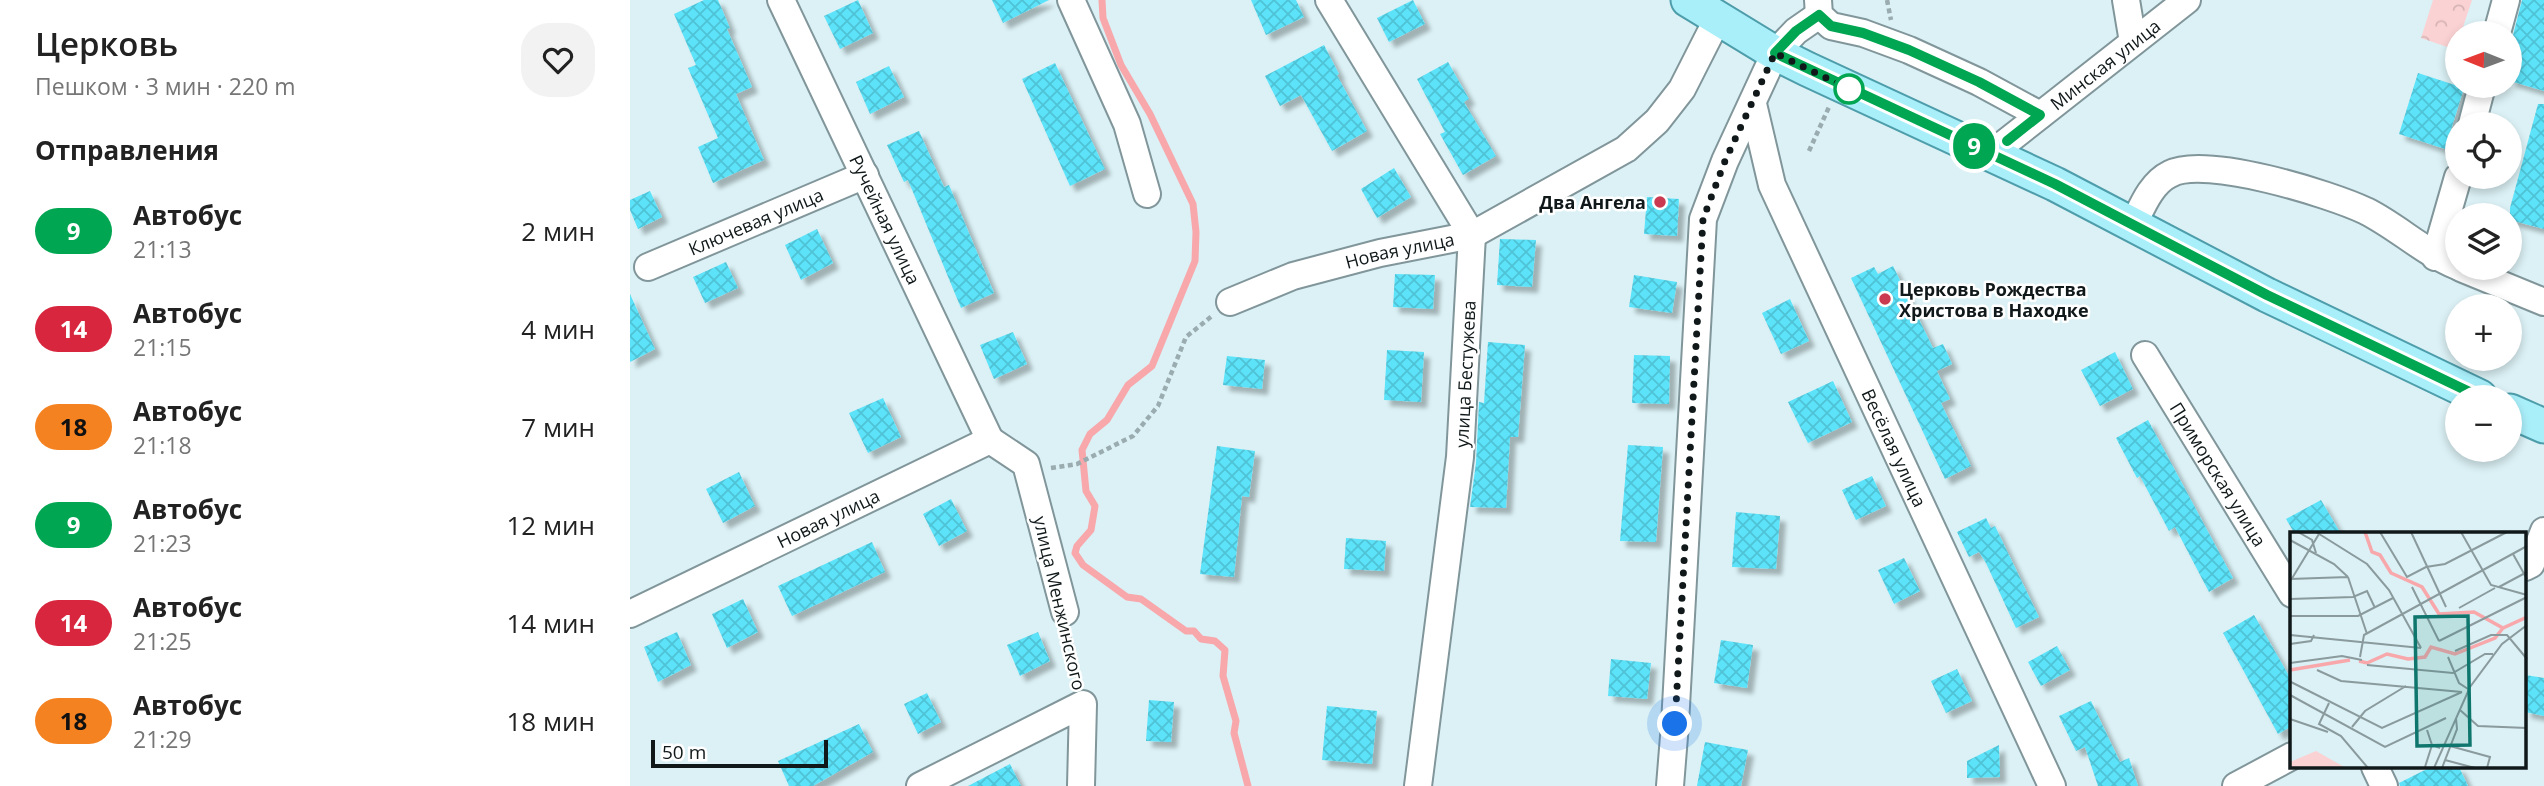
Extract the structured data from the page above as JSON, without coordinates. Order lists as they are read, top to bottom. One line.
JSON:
{"streets":{"street":["Минская улица","Ручейная улица","Ключевая улица","Новая улица","улица Бестужева","Весёлая улица","Приморская улица","улица Менжинского"]},"crossings":[["Ручейная улица","Ключевая улица"],["Ручейная улица","Новая улица"],["Ручейная улица","улица Менжинского"],["Новая улица","улица Бестужева"],["Новая улица","улица Менжинского"]],"places":["Два Ангела","Церковь Рождества Христова в Находке"],"lines":["bus line 9"],"scale_bar":"50 m","north":"left","page":{"heading":[["Церковь","Пешком · 3 мин · 220 m"],"Отправления"],"on_map":"9","map_buttons":["+","−"],"list":[{"mark":"9","name":"Автобус","note":"21:13","value":"2 мин"},{"mark":"14","name":"Автобус","note":"21:15","value":"4 мин"},{"mark":"18","name":"Автобус","note":"21:18","value":"7 мин"},{"mark":"9","name":"Автобус","note":"21:23","value":"12 мин"},{"mark":"14","name":"Автобус","note":"21:25","value":"14 мин"},{"mark":"18","name":"Автобус","note":"21:29","value":"18 мин"}],"scale":"50 m"}}
